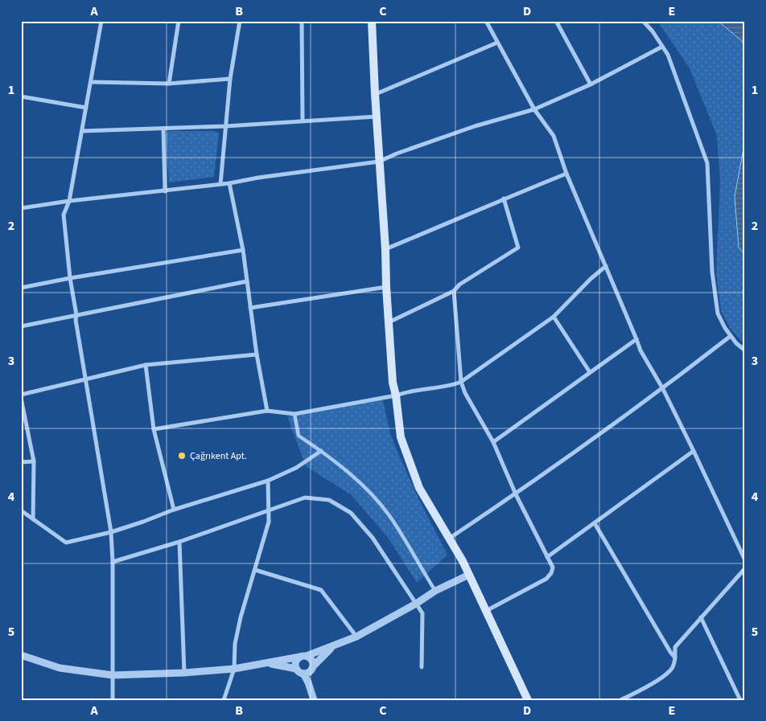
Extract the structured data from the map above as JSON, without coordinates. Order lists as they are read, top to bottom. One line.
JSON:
{"places":["Çağrıkent Apt."],"grid":{"columns":["A","B","C","D","E"],"rows":["1","2","3","4","5"]}}
